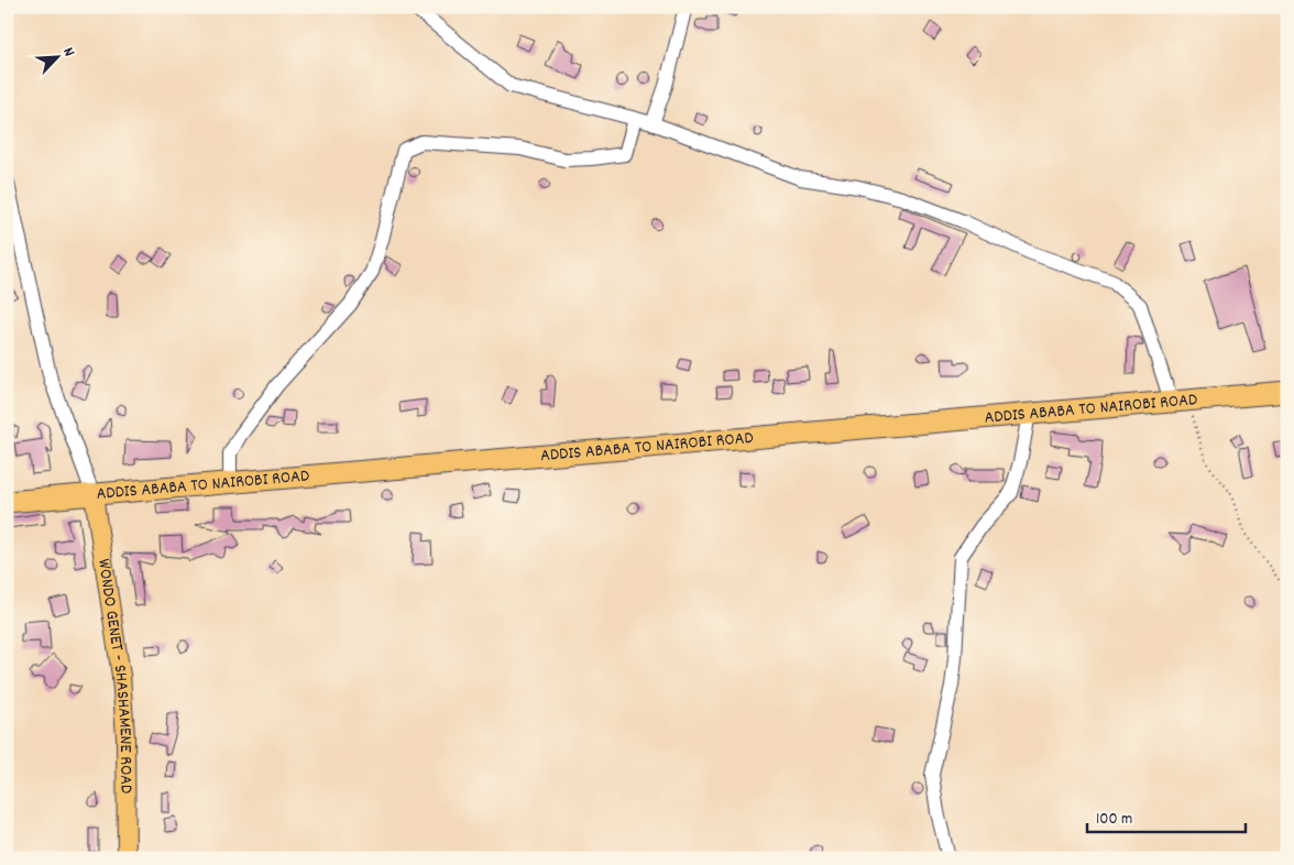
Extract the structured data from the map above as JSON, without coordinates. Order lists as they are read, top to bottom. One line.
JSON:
{"streets":{"highway":["ADDIS ABABA TO NAIROBI ROAD"],"main road":["WONDO GENET - SHASHAMENE ROAD"]},"crossings":[["ADDIS ABABA TO NAIROBI ROAD","WONDO GENET - SHASHAMENE ROAD"]],"scale_bar":"100 m","north":"top right"}
